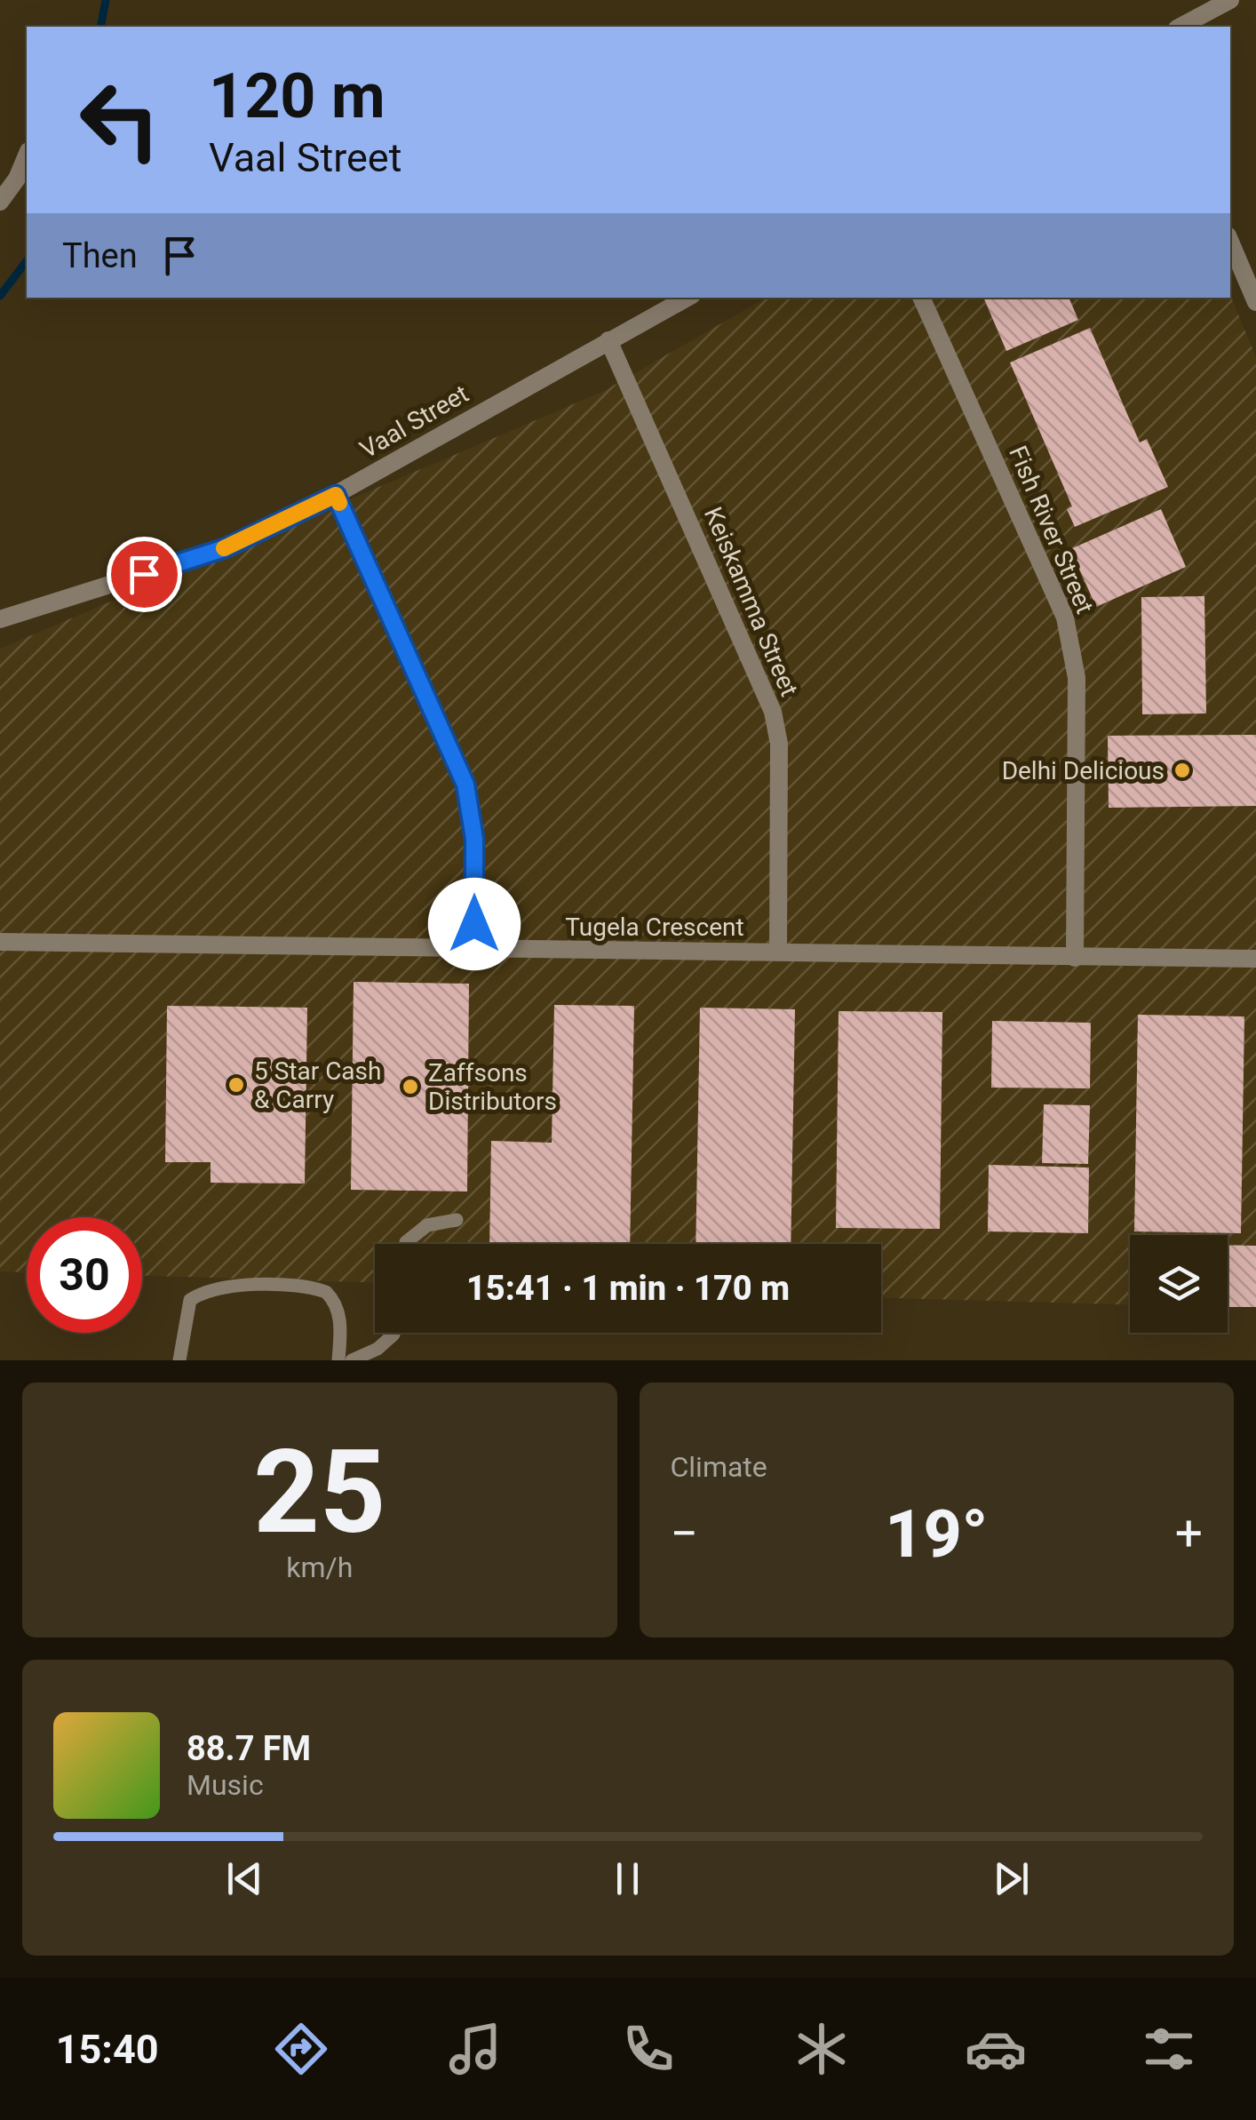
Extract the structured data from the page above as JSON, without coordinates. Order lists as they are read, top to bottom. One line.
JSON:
{"streets":{"street":["Vaal Street","Fish River Street","Keiskamma Street","Tugela Crescent"]},"crossings":[["Vaal Street","Keiskamma Street"],["Fish River Street","Tugela Crescent"],["Keiskamma Street","Tugela Crescent"]],"places":["Delhi Delicious","5 Star Cash & Carry","Zaffsons Distributors"],"page":{"turn":["120 m","Vaal Street"],"then":"Then","limit":"30","trip":"15:41 · 1 min · 170 m","tile":[["25","km/h"],"Climate"],"heat":["−","19°","+"],"song":["88.7 FM","Music"],"tabs":"15:40"}}
